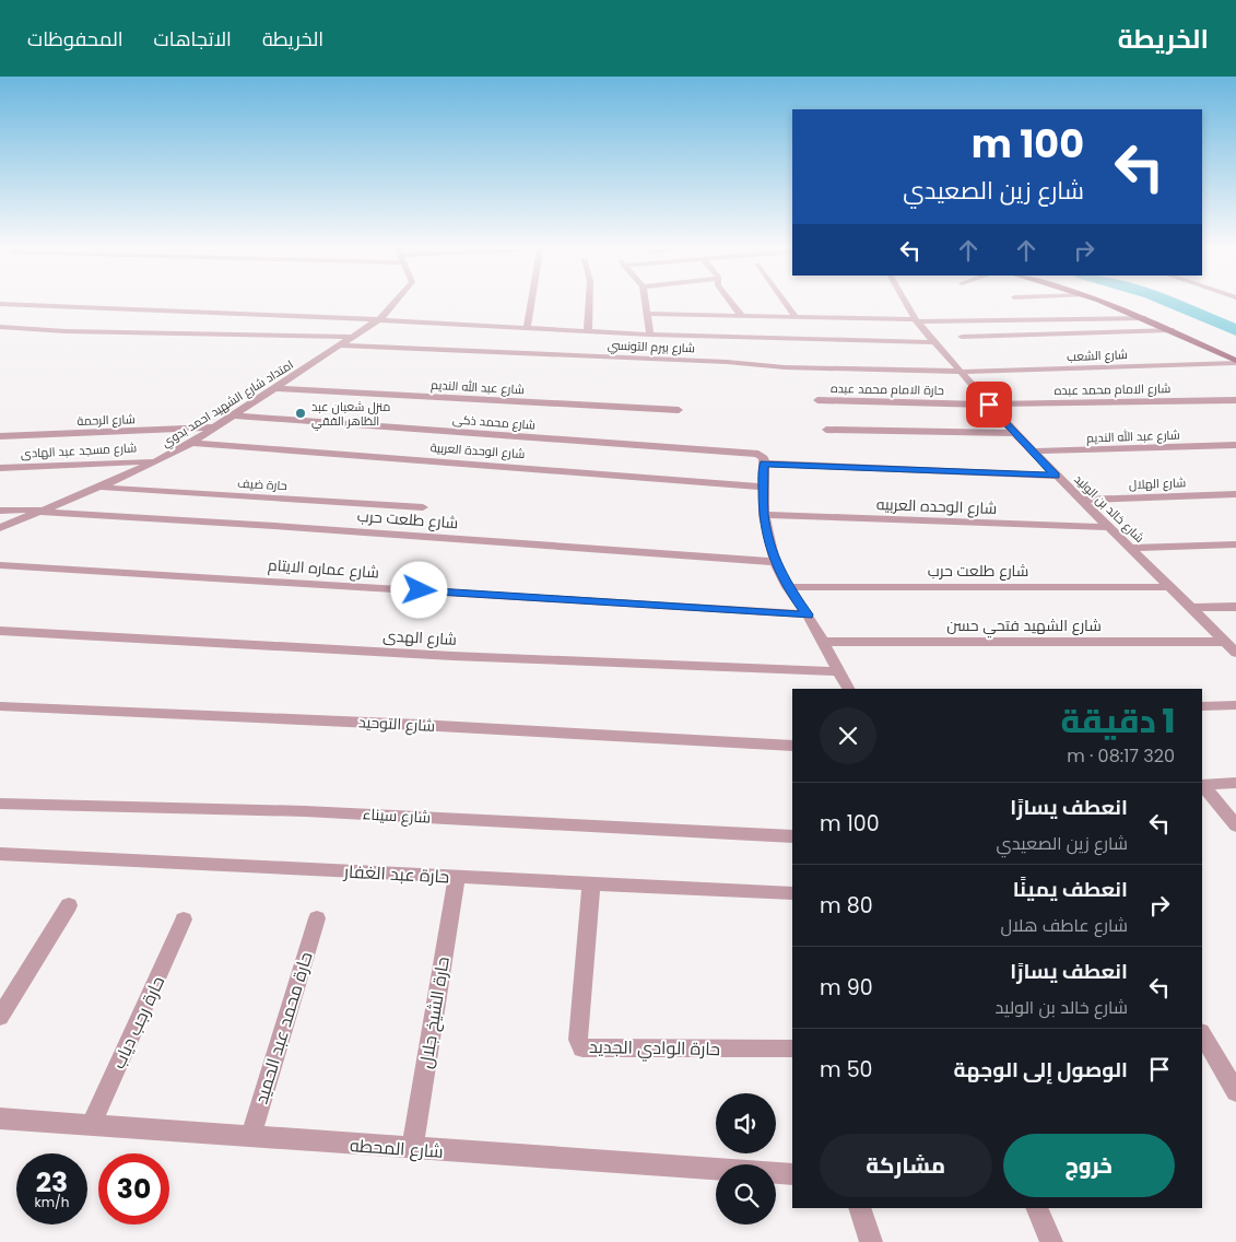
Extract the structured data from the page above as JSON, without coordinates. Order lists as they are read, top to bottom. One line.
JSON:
{"streets":{"street":["شارع بيرم التونسي","شارع الشعب","شارع عبد الله النديم","حارة الامام محمد عبده","شارع الامام محمد عبده","امتداد شارع الشهيد احمد بدوي","شارع الرحمة","شارع محمد ذكى","شارع مسجد عبد الهادى","شارع الوحدة العربية","شارع الهلال","حارة ضيف","شارع الوحده العربيه","شارع خالد بن الوليد","شارع طلعت حرب","شارع عماره الايتام","شارع الشهيد فتحي حسن","شارع الهدى","شارع التوحيد","شارع سيناء","حارة عبد الغفار","حارة الشيخ جلال","حارة رجب دياب","حارة محمد عبد الحميد","حارة الوادي الجديد","شارع المحطه"]},"crossings":[["شارع بيرم التونسي","شارع الشعب"],["شارع بيرم التونسي","امتداد شارع الشهيد احمد بدوي"],["شارع بيرم التونسي","شارع خالد بن الوليد"],["شارع الشعب","شارع خالد بن الوليد"],["شارع عبد الله النديم","امتداد شارع الشهيد احمد بدوي"],["شارع عبد الله النديم","شارع خالد بن الوليد"],["حارة الامام محمد عبده","شارع الامام محمد عبده"],["حارة الامام محمد عبده","شارع خالد بن الوليد"],["شارع الامام محمد عبده","شارع خالد بن الوليد"],["امتداد شارع الشهيد احمد بدوي","شارع الرحمة"],["امتداد شارع الشهيد احمد بدوي","شارع محمد ذكى"],["امتداد شارع الشهيد احمد بدوي","شارع مسجد عبد الهادى"],["امتداد شارع الشهيد احمد بدوي","شارع الوحدة العربية"],["امتداد شارع الشهيد احمد بدوي","حارة ضيف"],["امتداد شارع الشهيد احمد بدوي","شارع طلعت حرب"],["شارع الهلال","شارع خالد بن الوليد"],["شارع الوحده العربيه","شارع خالد بن الوليد"],["شارع خالد بن الوليد","شارع طلعت حرب"],["شارع خالد بن الوليد","شارع الشهيد فتحي حسن"],["حارة عبد الغفار","حارة الشيخ جلال"],["حارة عبد الغفار","حارة الوادي الجديد"],["حارة الشيخ جلال","شارع المحطه"],["حارة رجب دياب","شارع المحطه"],["حارة محمد عبد الحميد","شارع المحطه"]],"places":["منزل شعبان عبد الظاهر الفقي"],"page":{"header":"الخريطة","nav":["الخريطة","الاتجاهات","المحفوظات"],"turn":["100 m","شارع زين الصعيدي"],"heading":["1 دقيقة","320 m · 08:17"],"list":[{"name":"انعطف يسارًا","note":"شارع زين الصعيدي","value":"100 m"},{"name":"انعطف يمينًا","note":"شارع عاطف هلال","value":"80 m"},{"name":"انعطف يسارًا","note":"شارع خالد بن الوليد","value":"90 m"},{"name":"الوصول إلى الوجهة","value":"50 m"}],"buttons":["خروج","مشاركة"],"speed":"23 km/h","limit":"30"}}
